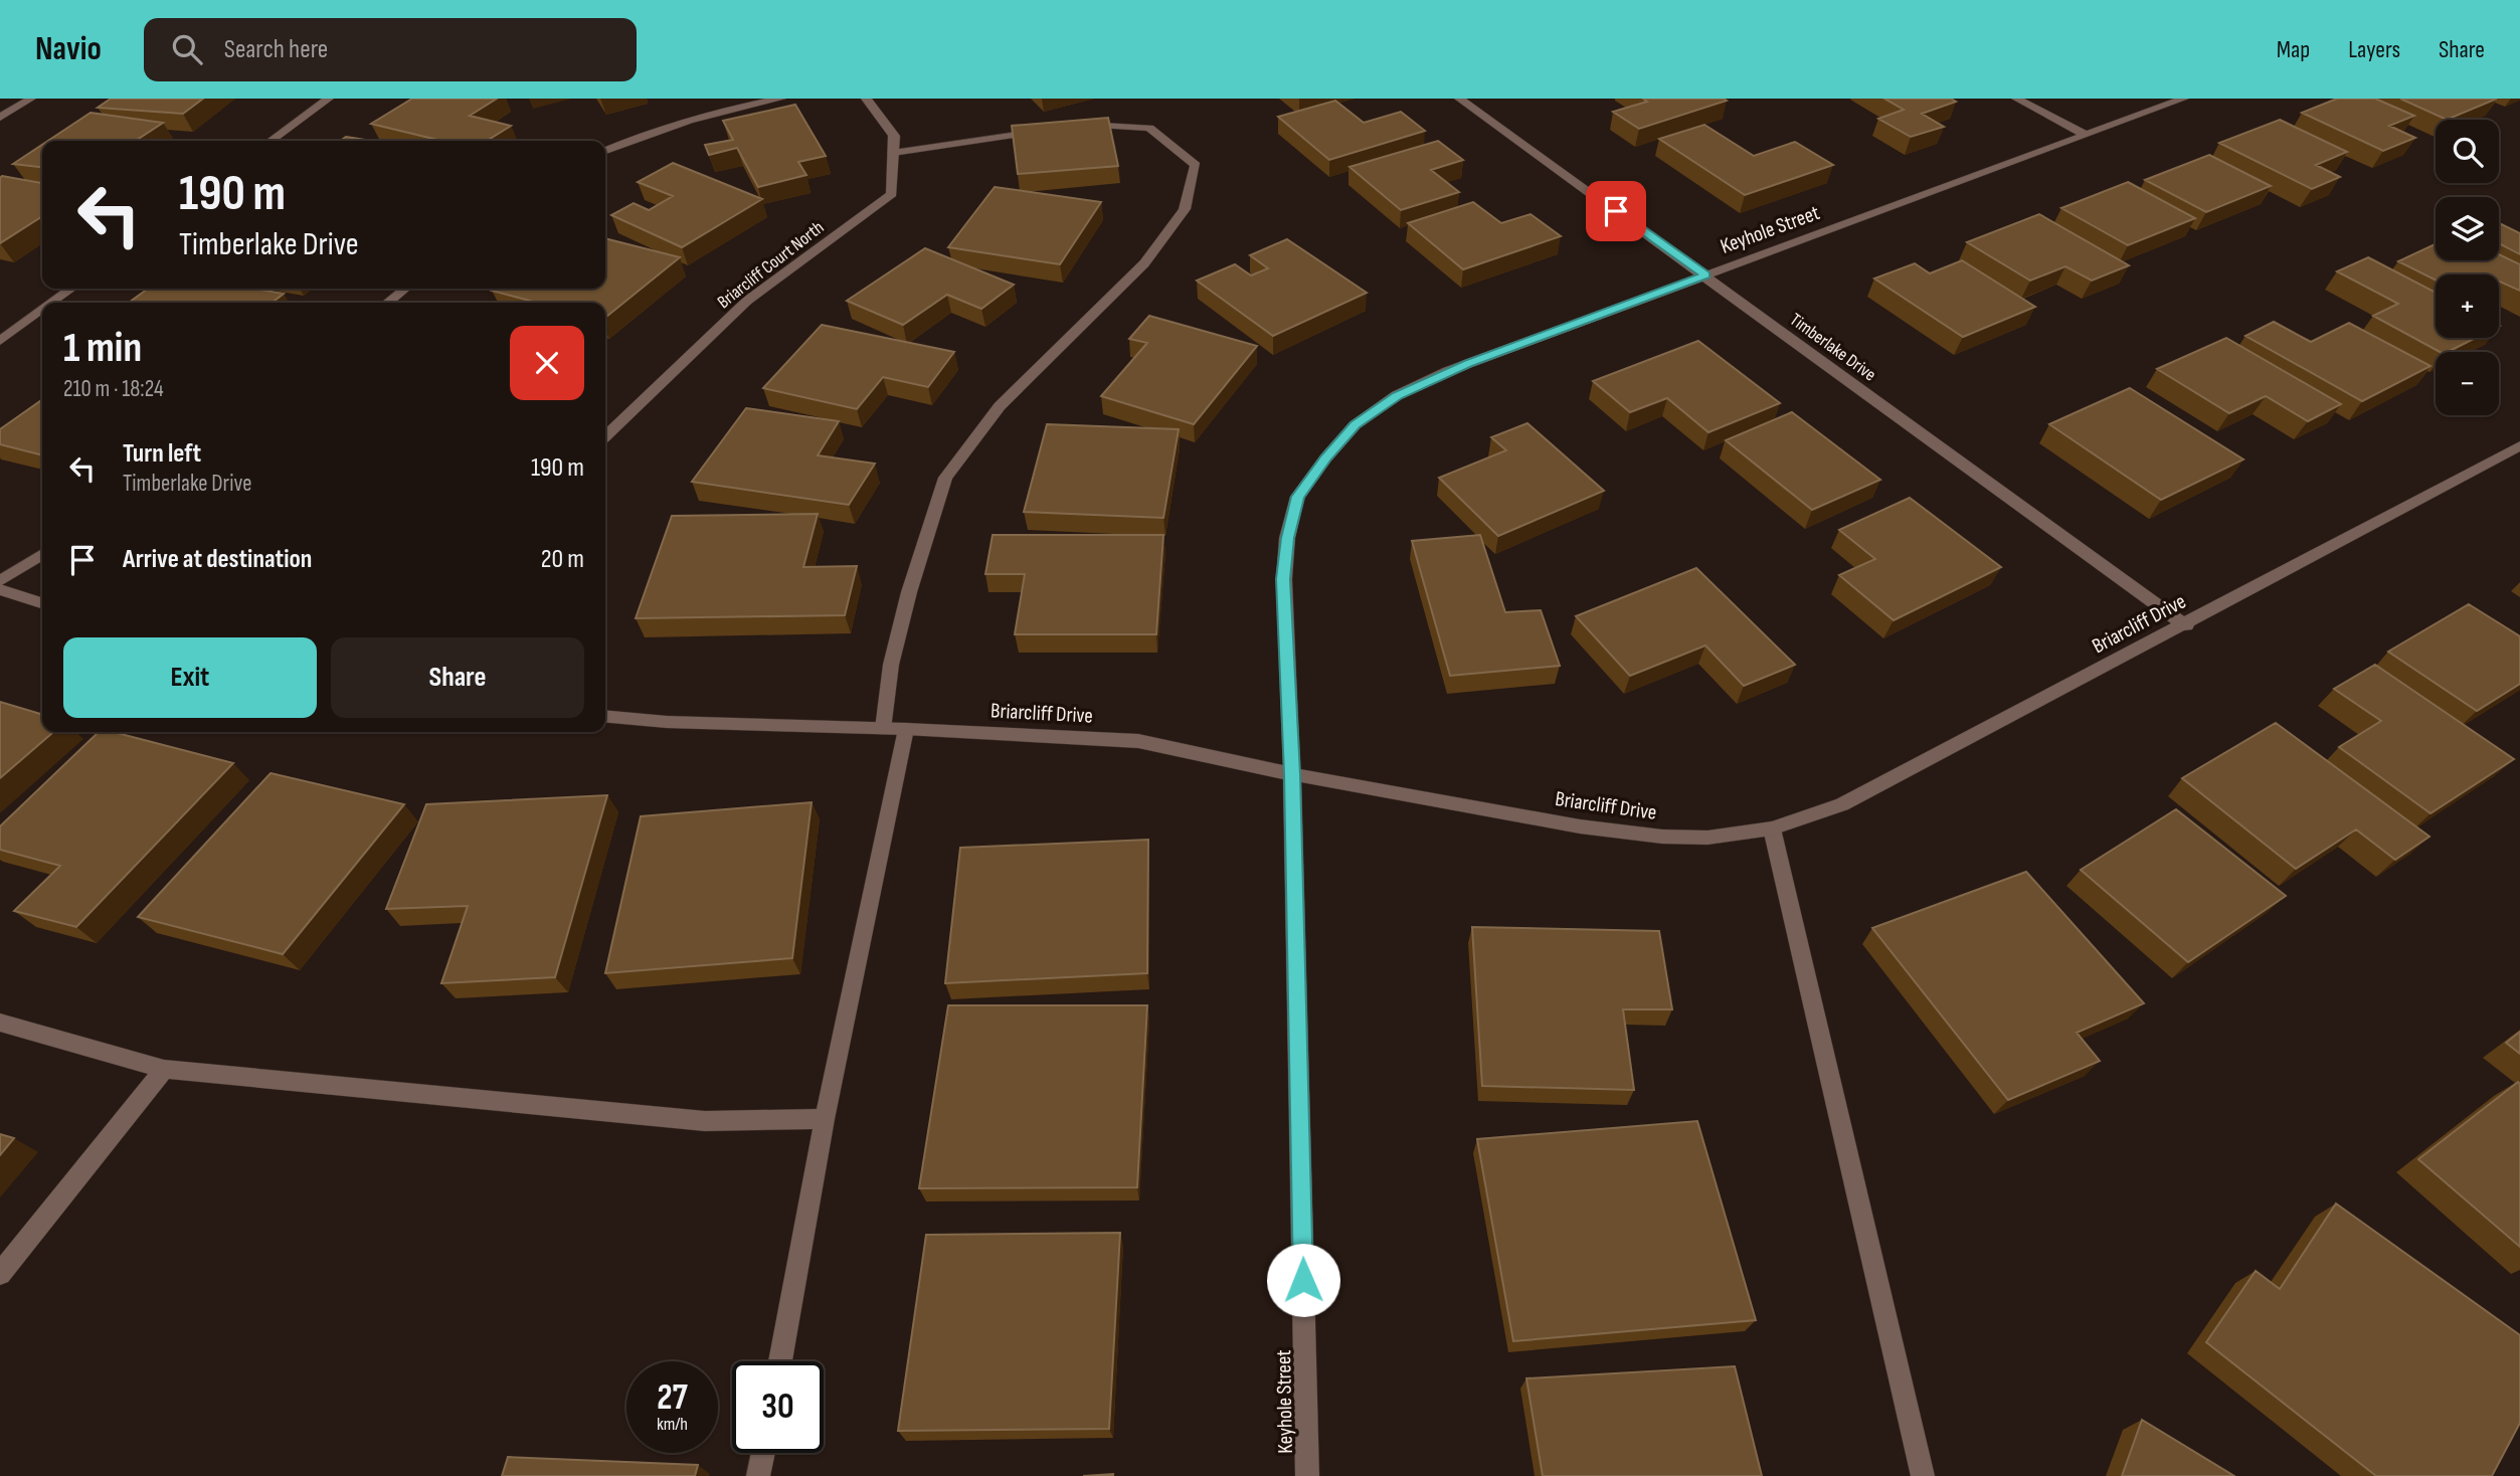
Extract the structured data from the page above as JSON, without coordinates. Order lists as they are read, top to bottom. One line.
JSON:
{"streets":{"street":["Keyhole Street","Briarcliff Court North","Timberlake Drive","Briarcliff Drive"]},"crossings":[["Keyhole Street","Timberlake Drive"],["Keyhole Street","Briarcliff Drive"],["Timberlake Drive","Briarcliff Drive"]],"page":{"header":"Navio","search":"Search here","nav":["Map","Layers","Share"],"map_buttons":["+","−"],"turn":["190 m","Timberlake Drive"],"heading":["1 min","210 m · 18:24"],"list":[{"name":"Turn left","note":"Timberlake Drive","value":"190 m"},{"name":"Arrive at destination","value":"20 m"}],"buttons":["Exit","Share"],"speed":"27 km/h","limit":"30"}}
